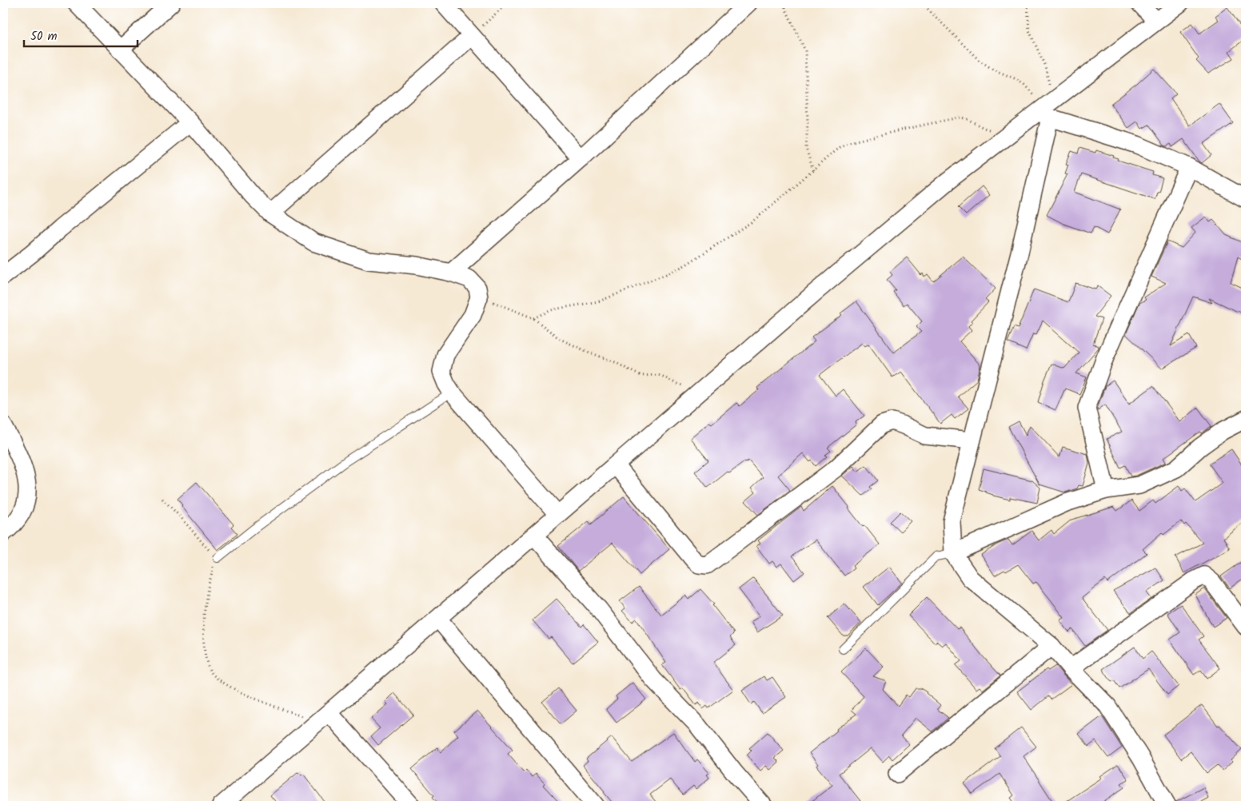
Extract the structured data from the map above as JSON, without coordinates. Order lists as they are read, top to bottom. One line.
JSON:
{"scale_bar":"50 m"}
